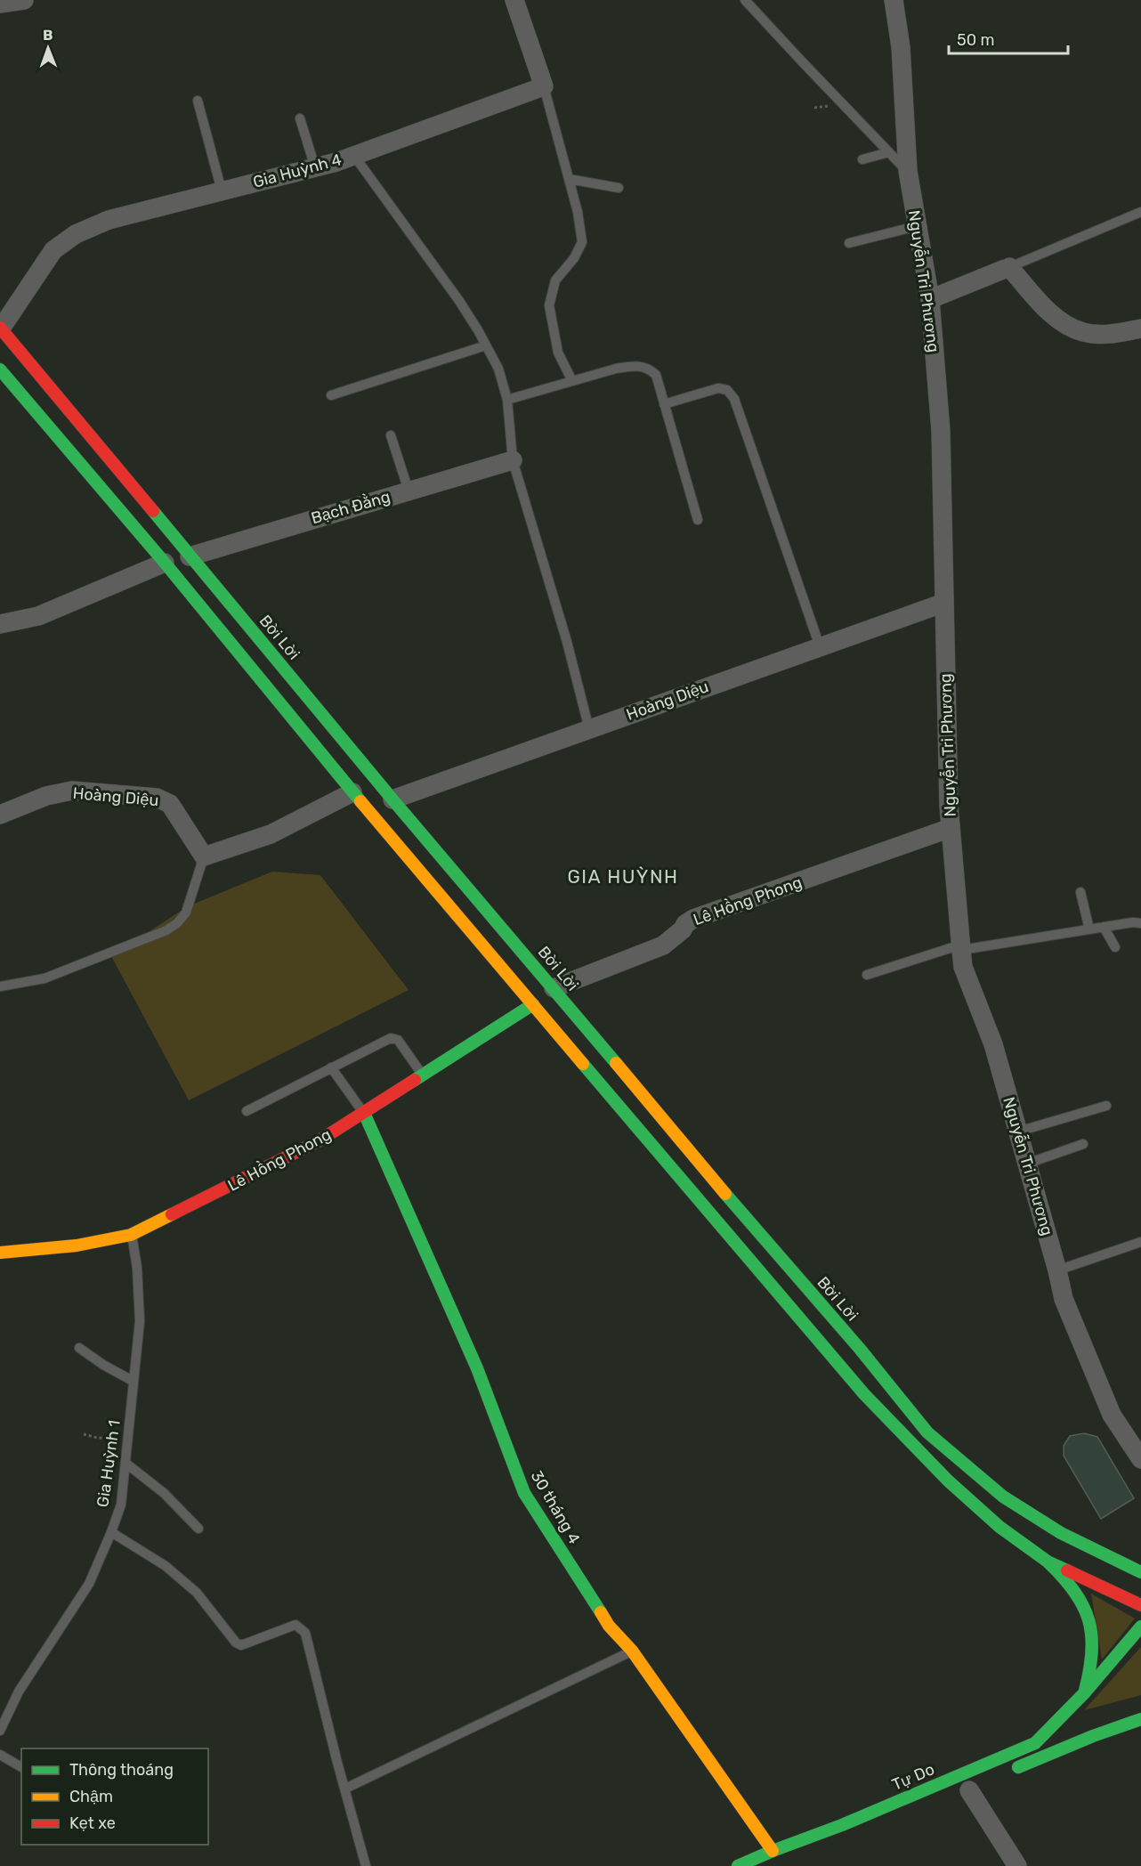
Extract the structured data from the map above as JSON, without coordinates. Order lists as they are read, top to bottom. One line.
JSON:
{"streets":{"main road":["Bời Lời","Lê Hồng Phong","30 tháng 4","Tự Do"],"street":["Gia Huỳnh 4","Nguyễn Tri Phương","Bạch Đằng","Hoàng Diệu"],"lane":["Gia Huỳnh 1"]},"crossings":[["Gia Huỳnh 4","Bời Lời"],["Nguyễn Tri Phương","Hoàng Diệu"],["Nguyễn Tri Phương","Lê Hồng Phong"],["Bạch Đằng","Bời Lời"],["Bời Lời","Hoàng Diệu"],["Bời Lời","Lê Hồng Phong"],["Lê Hồng Phong","Gia Huỳnh 1"],["Lê Hồng Phong","30 tháng 4"],["30 tháng 4","Tự Do"]],"districts":["GIA HUỲNH"],"legend":["Thông thoáng","Chậm","Kẹt xe"],"scale_bar":"50 m","north":"top"}
